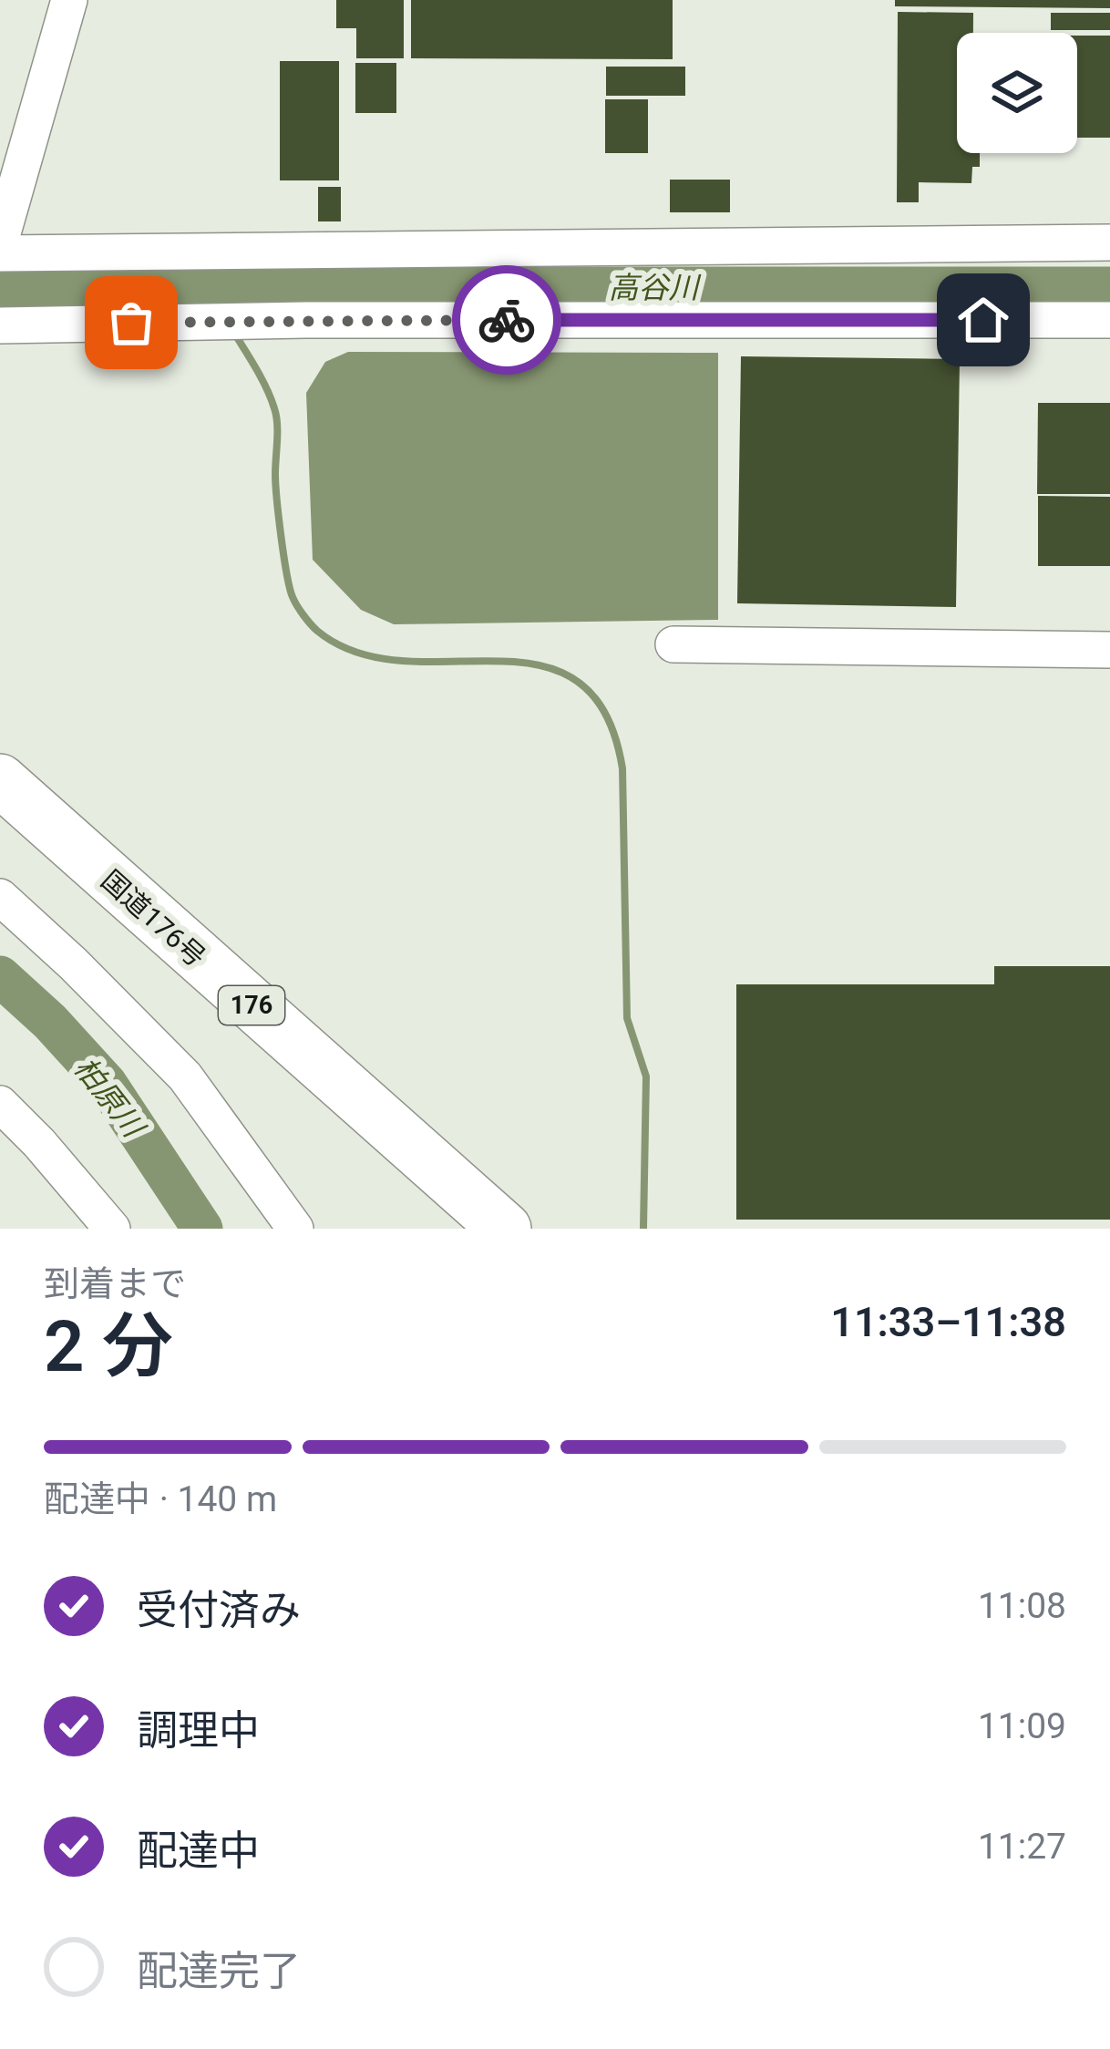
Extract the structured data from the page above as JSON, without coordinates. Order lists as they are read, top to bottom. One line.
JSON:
{"streets":{"highway":["国道176号","176"]},"water":["高谷川","柏原川"],"page":{"heading":["2 分","到着まで","11:33–11:38"],"bar":"配達中 · 140 m","list":[["受付済み","11:08"],["調理中","11:09"],["配達中","11:27"],"配達完了"]}}
